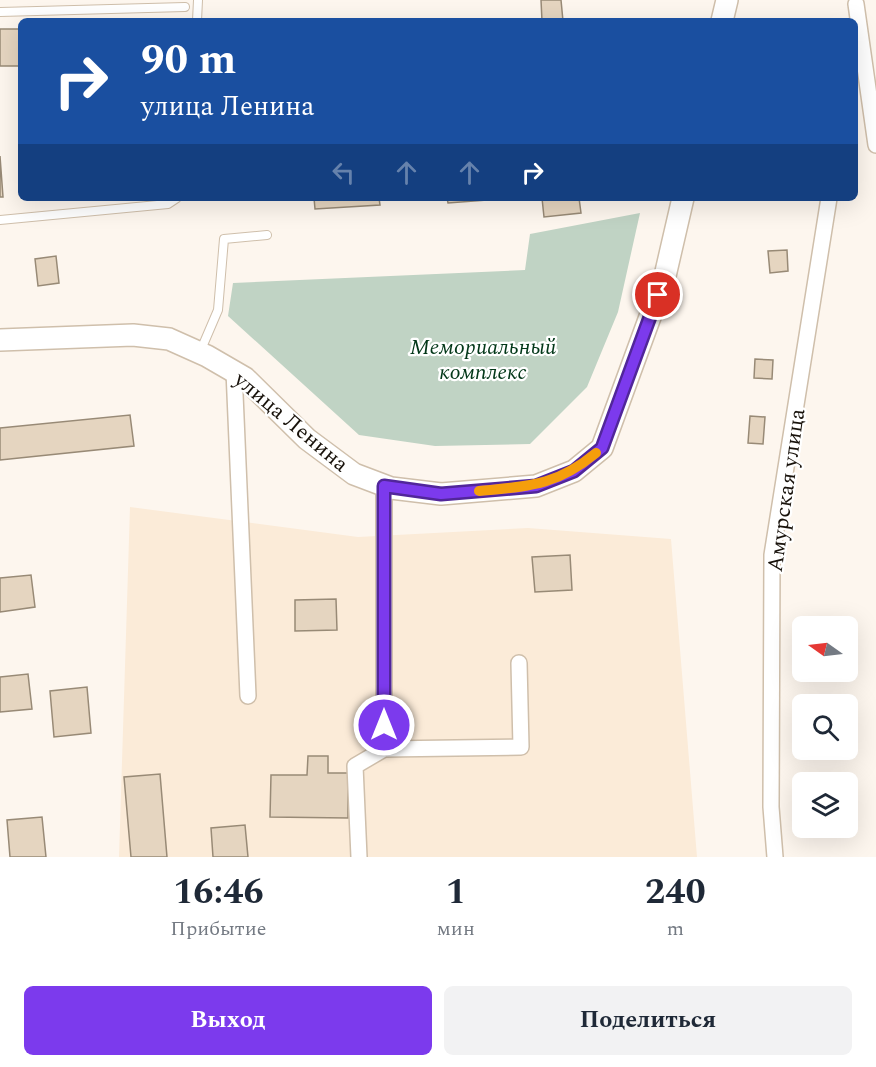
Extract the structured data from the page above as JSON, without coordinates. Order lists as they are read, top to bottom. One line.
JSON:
{"streets":{"main road":["улица Ленина"],"street":["Амурская улица"]},"parks":["Мемориальный комплекс"],"north":"left","page":{"turn":["90 m","улица Ленина"],"eta":["16:46","Прибытие","1","мин","240","m"],"buttons":["Выход","Поделиться"]}}
